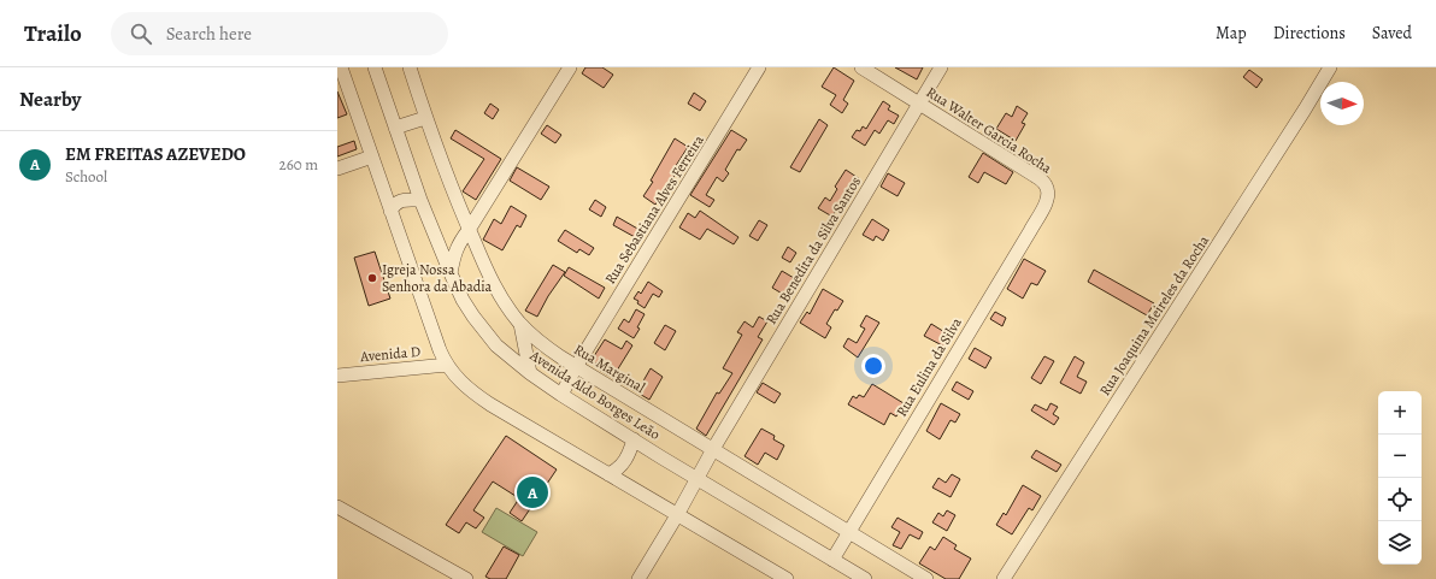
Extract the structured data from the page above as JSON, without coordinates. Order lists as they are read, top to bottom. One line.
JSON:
{"streets":{"street":["Rua Walter Garcia Rocha","Rua Sebastiana Alves Ferreira","Rua Benedita da Silva Santos","Rua Joaquina Meireles da Rocha","Avenida D","Rua Eulina da Silva","Rua Marginal","Avenida Aldo Borges Leão"]},"crossings":[["Rua Walter Garcia Rocha","Rua Benedita da Silva Santos"],["Rua Walter Garcia Rocha","Rua Eulina da Silva"],["Rua Sebastiana Alves Ferreira","Rua Marginal"],["Rua Sebastiana Alves Ferreira","Avenida Aldo Borges Leão"],["Rua Benedita da Silva Santos","Rua Marginal"],["Rua Benedita da Silva Santos","Avenida Aldo Borges Leão"],["Rua Eulina da Silva","Rua Marginal"],["Rua Eulina da Silva","Avenida Aldo Borges Leão"]],"places":["Igreja Nossa Senhora da Abadia"],"north":"right","page":{"header":"Trailo","search":"Search here","nav":["Map","Directions","Saved"],"heading":"Nearby","list":[{"mark":"A","name":"EM FREITAS AZEVEDO","note":"School","value":"260 m"}],"map_buttons":["+","−"],"pins":"A"}}
